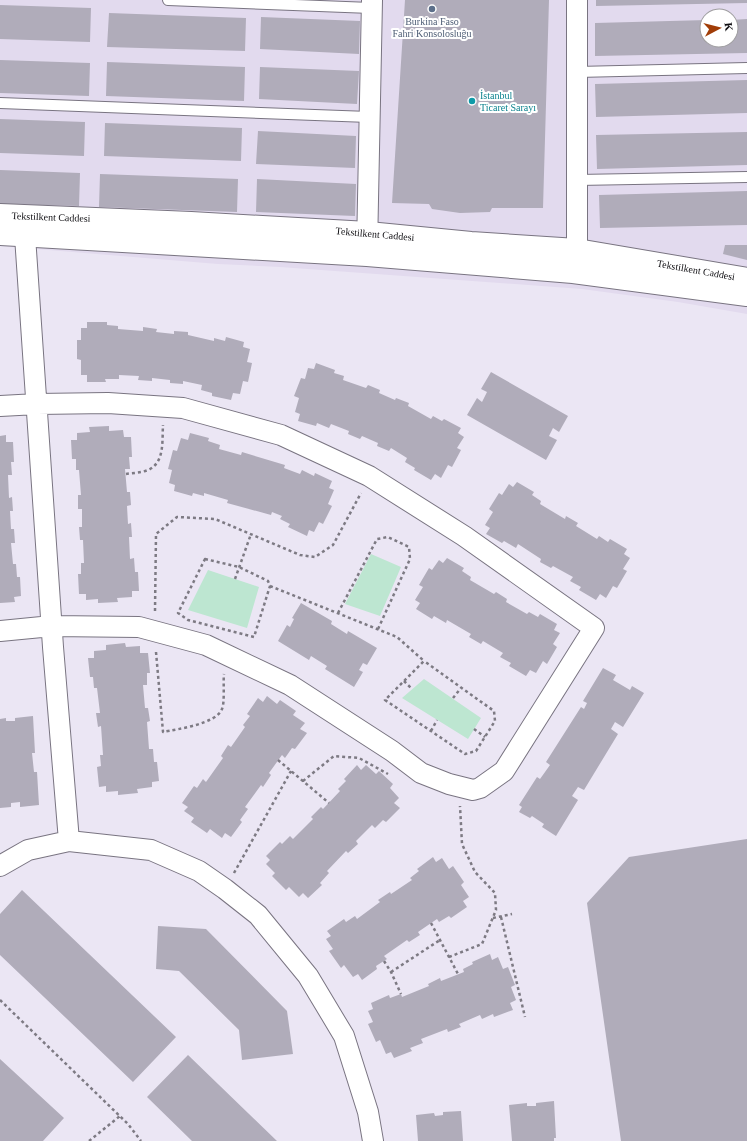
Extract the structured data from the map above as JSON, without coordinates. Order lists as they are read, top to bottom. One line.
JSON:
{"streets":{"street":["Tekstilkent Caddesi"]},"places":["Burkina Faso Fahri Konsolosluğu","İstanbul Ticaret Sarayı"],"north":"right"}
